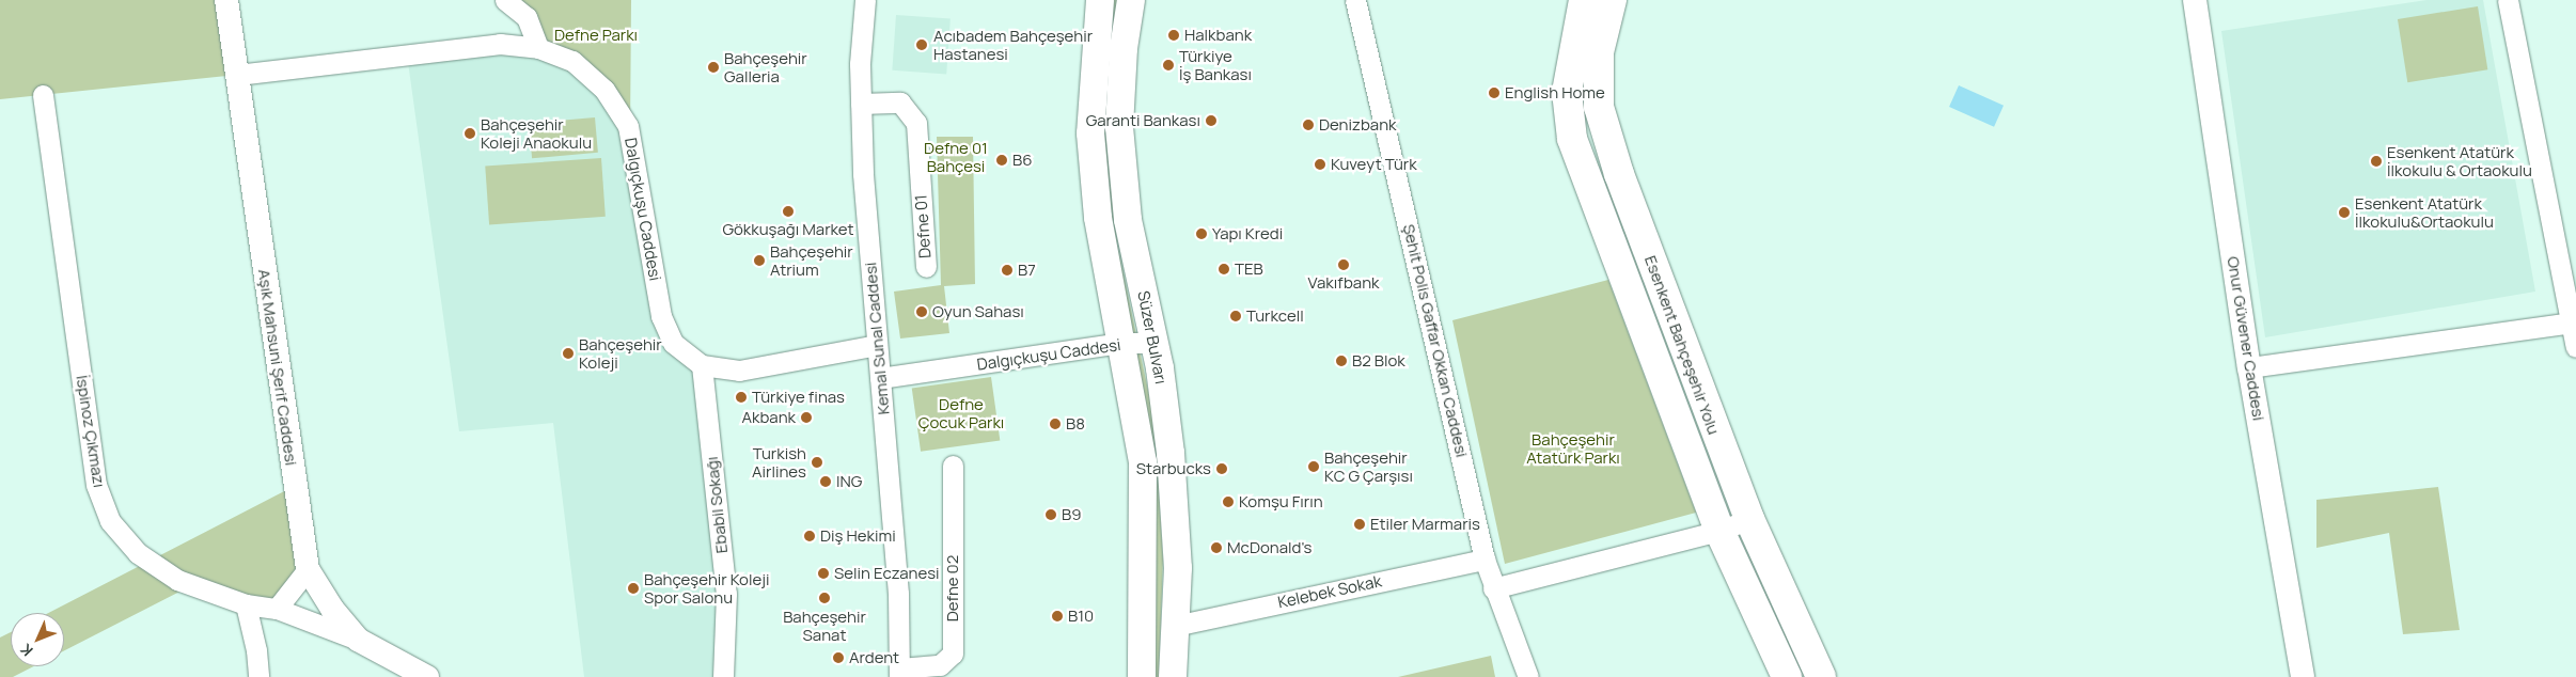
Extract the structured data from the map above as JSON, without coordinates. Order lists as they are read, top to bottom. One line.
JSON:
{"streets":{"main road":["Süzer Bulvarı","Esenkent Bahçeşehir Yolu"],"street":["Dalgıçkuşu Caddesi","Defne 01","Kemal Sunal Caddesi","Onur Güvener Caddesi","Şehit Polis Gaffar Okkan Caddesi","Aşık Mahsuni Şerif Caddesi","İspinoz Çıkmazı","Ebabil Sokağı","Defne 02","Kelebek Sokak"]},"crossings":[["Dalgıçkuşu Caddesi","Süzer Bulvarı"],["Dalgıçkuşu Caddesi","Kemal Sunal Caddesi"],["Dalgıçkuşu Caddesi","Aşık Mahsuni Şerif Caddesi"],["Dalgıçkuşu Caddesi","Ebabil Sokağı"],["Defne 01","Kemal Sunal Caddesi"],["Süzer Bulvarı","Kelebek Sokak"],["Kemal Sunal Caddesi","Defne 02"],["Şehit Polis Gaffar Okkan Caddesi","Kelebek Sokak"],["Aşık Mahsuni Şerif Caddesi","İspinoz Çıkmazı"]],"parks":["Defne Parkı","Defne 01 Bahçesi","Defne Çocuk Parkı","Bahçeşehir Atatürk Parkı"],"places":["Halkbank","Acıbadem Bahçeşehir Hastanesi","Türkiye İş Bankası","Bahçeşehir Galleria","English Home","Garanti Bankası","Denizbank","Bahçeşehir Koleji Anaokulu","B6","Esenkent Atatürk İlkokulu & Ortaokulu","Kuveyt Türk","Gökkuşağı Market","Esenkent Atatürk İlkokulu&Ortaokulu","Yapı Kredi","Bahçeşehir Atrium","Vakıfbank","TEB","B7","Oyun Sahası","Turkcell","Bahçeşehir Koleji","B2 Blok","Türkiye finas","Akbank","B8","Turkish Airlines","Bahçeşehir KC G Çarşısı","Starbucks","ING","Komşu Fırın","B9","Etiler Marmaris","Diş Hekimi","McDonald's","Selin Eczanesi","Bahçeşehir Koleji Spor Salonu","Bahçeşehir Sanat","B10","Ardent"],"north":"bottom left"}
